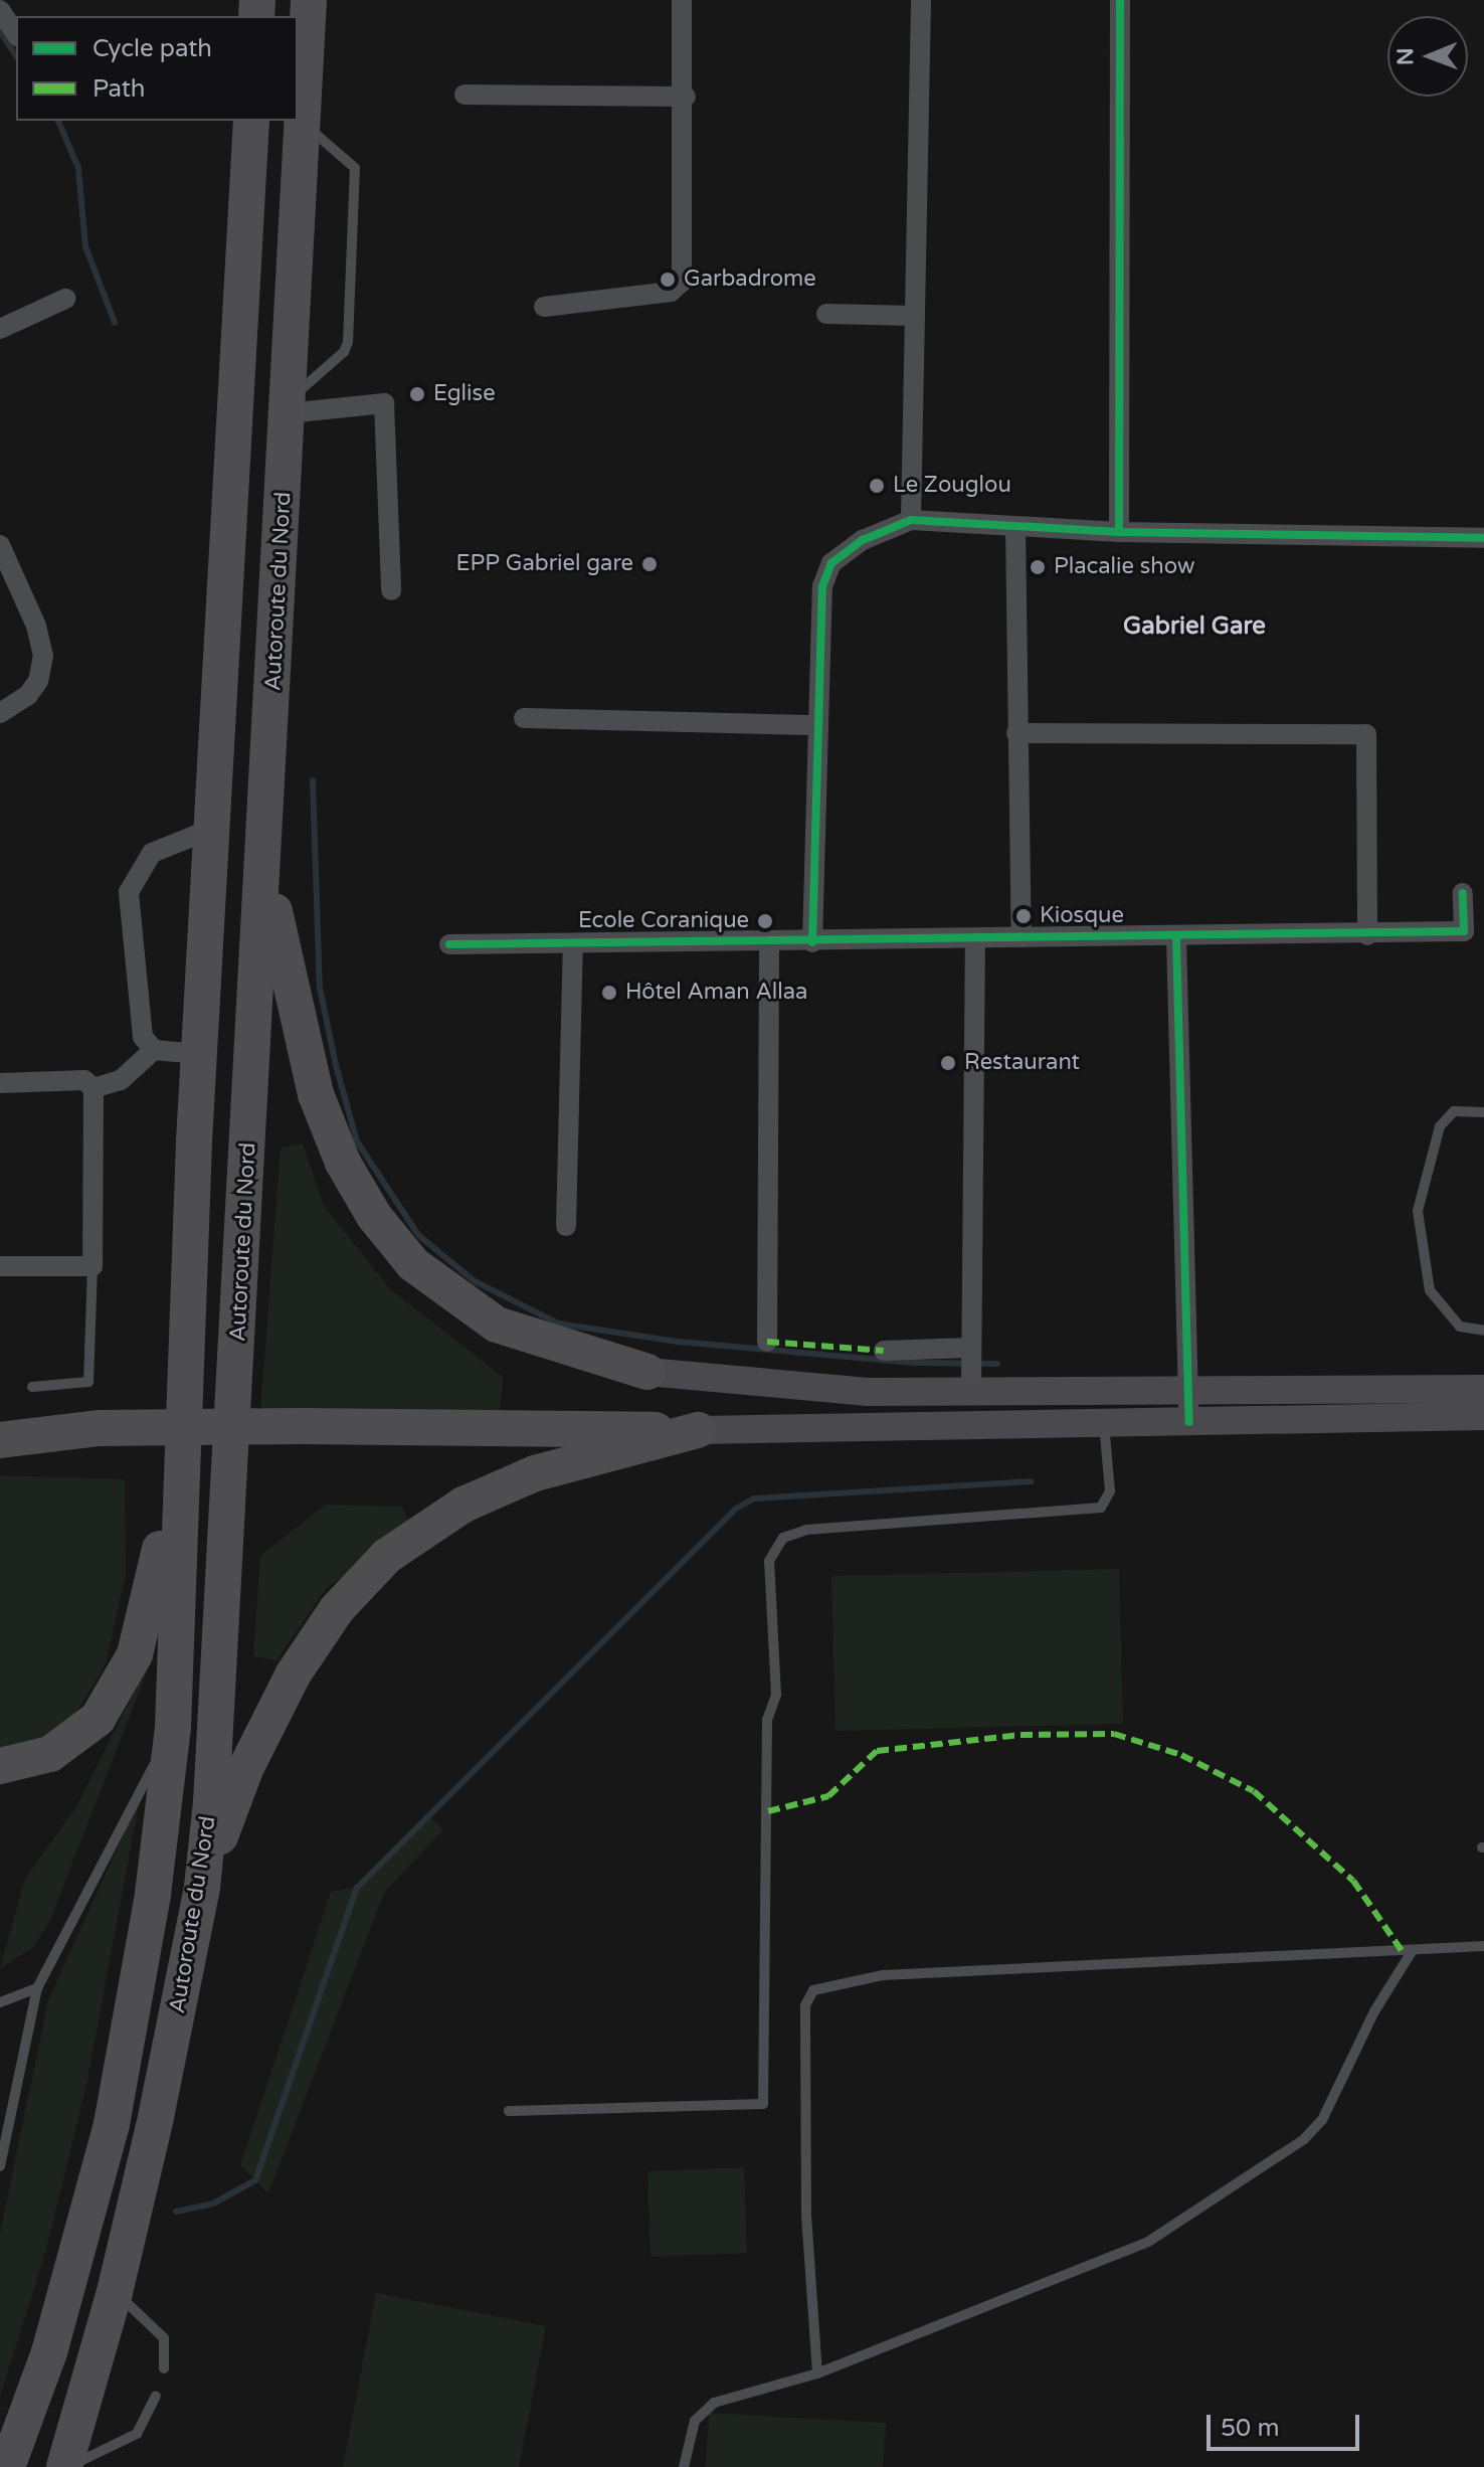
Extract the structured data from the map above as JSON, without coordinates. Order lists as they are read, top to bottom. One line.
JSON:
{"streets":{"highway":["Autoroute du Nord"]},"districts":["Gabriel Gare"],"places":["Garbadrome","Eglise","Le Zouglou","EPP Gabriel gare","Placalie show","Kiosque","Ecole Coranique","Hôtel Aman Allaa","Restaurant"],"legend":["Cycle path","Path"],"scale_bar":"50 m","north":"left"}
